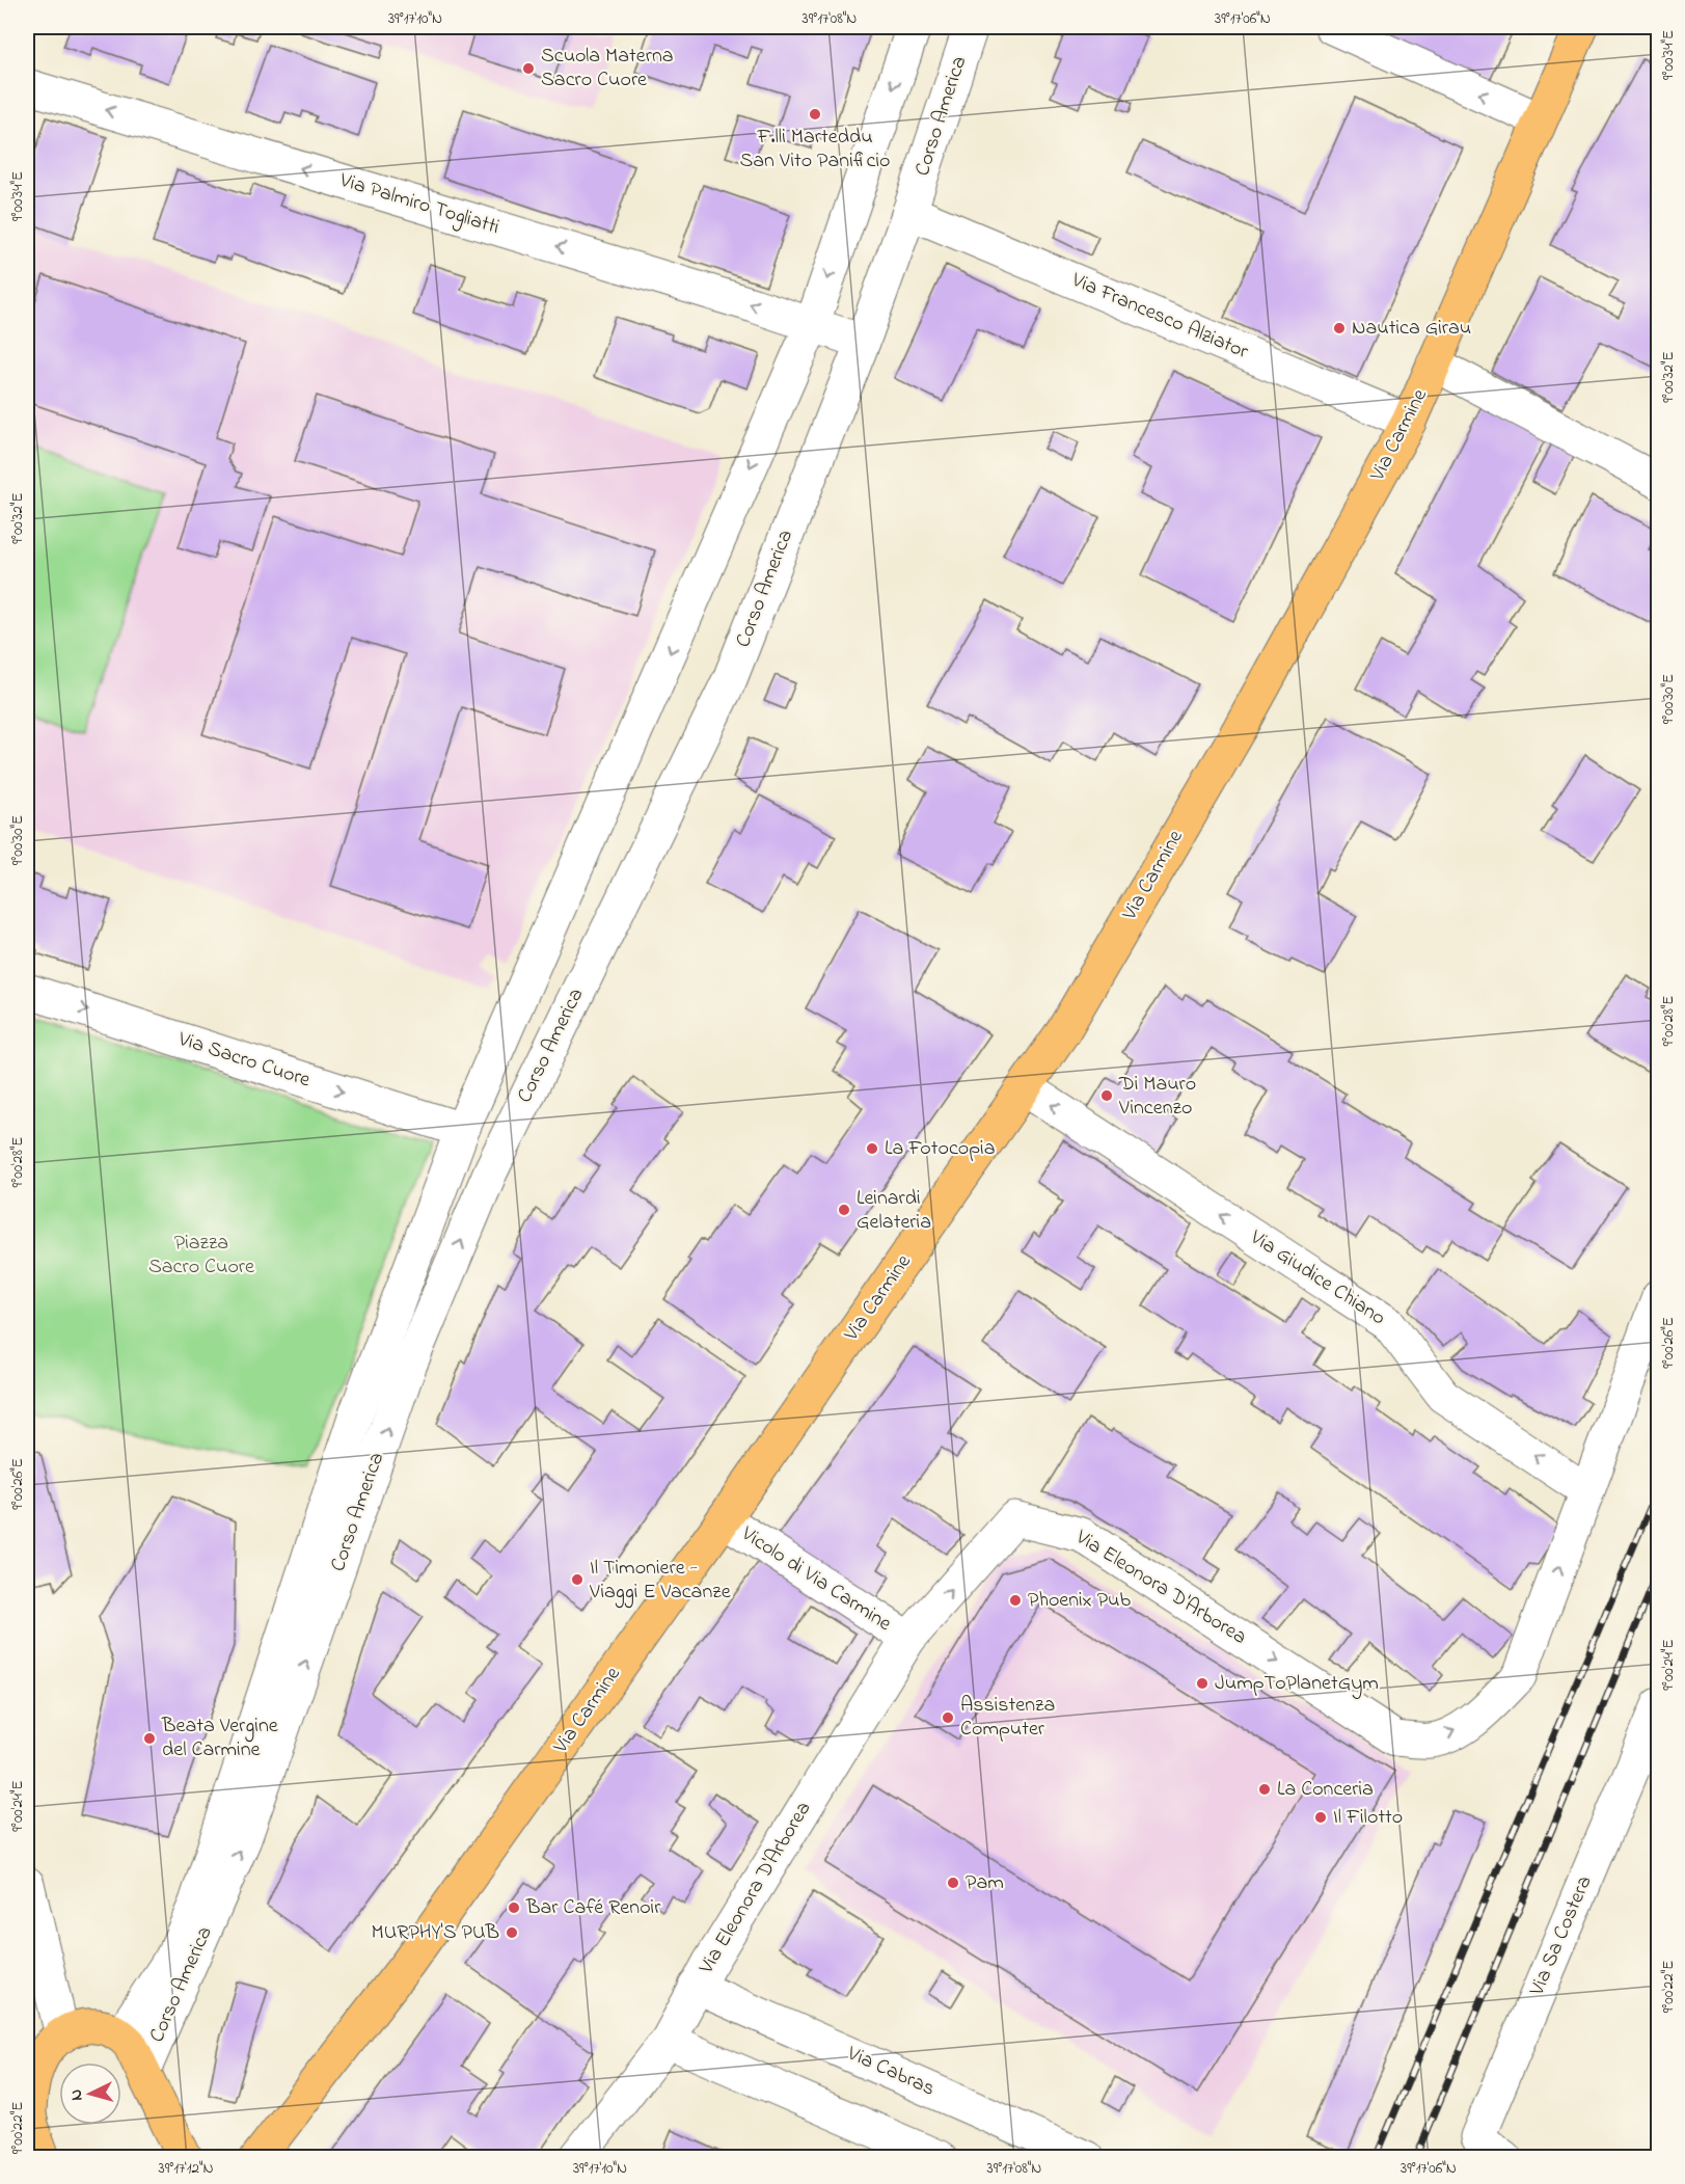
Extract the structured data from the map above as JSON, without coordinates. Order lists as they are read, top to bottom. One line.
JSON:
{"streets":{"main road":["Via Carmine"],"street":["Corso America","Via Palmiro Togliatti","Via Francesco Alziator","Via Sacro Cuore","Via Giudice Chiano","Vicolo di Via Carmine","Via Eleonora D'Arborea","Via Sa Costera","Via Cabras"]},"crossings":[["Corso America","Via Palmiro Togliatti"],["Corso America","Via Francesco Alziator"],["Corso America","Via Sacro Cuore"],["Via Francesco Alziator","Via Carmine"],["Via Carmine","Via Giudice Chiano"],["Via Carmine","Vicolo di Via Carmine"],["Via Giudice Chiano","Via Eleonora D'Arborea"],["Vicolo di Via Carmine","Via Eleonora D'Arborea"],["Via Eleonora D'Arborea","Via Cabras"]],"one_way":["Via Palmiro Togliatti","Via Sacro Cuore","Via Giudice Chiano"],"parks":["Piazza Sacro Cuore"],"places":["Scuola Materna Sacro Cuore","F.lli Marteddu San Vito Panificio","Nautica Girau","Di Mauro Vincenzo","La Fotocopia","Leinardi Gelateria","Il Timoniere - Viaggi E Vacanze","Phoenix Pub","JumpToPlanetGym","Assistenza Computer","Beata Vergine del Carmine","La Conceria","Il Filotto","Pam","Bar Café Renoir","MURPHY'S PUB"],"north":"left","coordinates":["39°17'10\"N","39°17'08\"N","39°17'06\"N","9°00'34\"E","9°00'32\"E","9°00'30\"E","9°00'28\"E","9°00'26\"E","9°00'24\"E","9°00'22\"E","39°17'12\"N"]}
